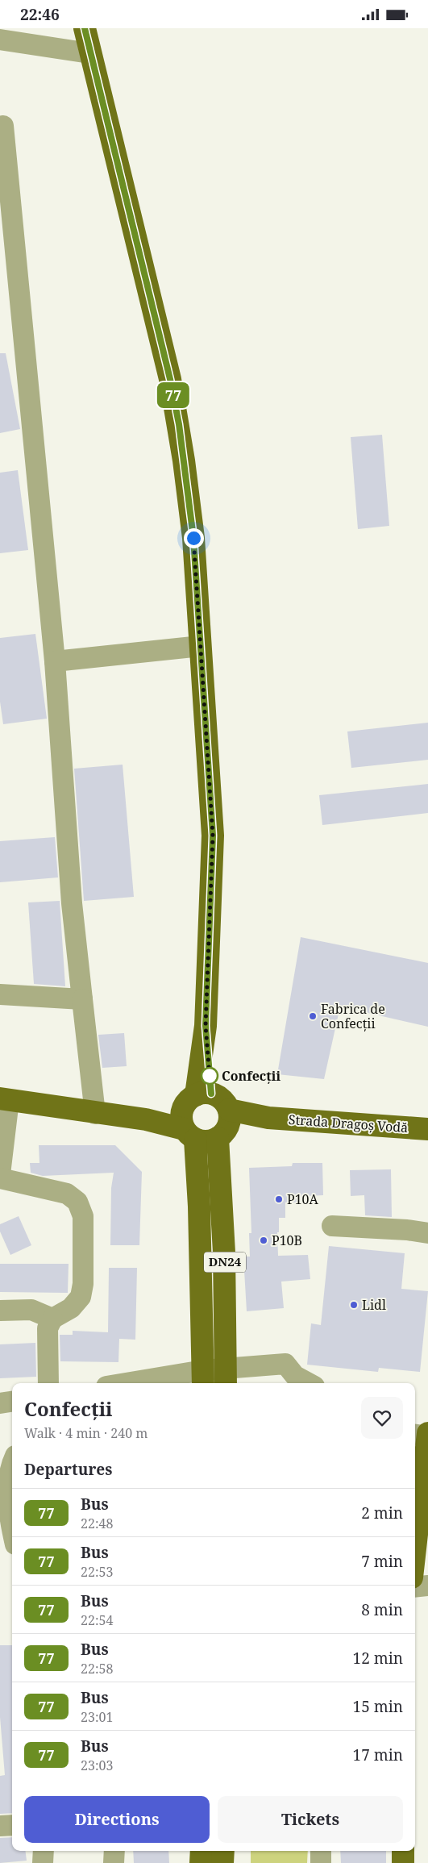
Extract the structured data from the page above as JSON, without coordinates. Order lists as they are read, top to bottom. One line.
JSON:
{"streets":{"main road":["Strada Dragoș Vodă","DN24"]},"crossings":[["Strada Dragoș Vodă","DN24"]],"places":["Fabrica de Confecții","Confecții","P10A","P10B","Lidl"],"lines":["bus line 77"],"page":{"status":"22:46","on_map":"77","heading":[["Confecții","Walk · 4 min · 240 m"],"Departures"],"list":[{"mark":"77","name":"Bus","note":"22:48","value":"2 min"},{"mark":"77","name":"Bus","note":"22:53","value":"7 min"},{"mark":"77","name":"Bus","note":"22:54","value":"8 min"},{"mark":"77","name":"Bus","note":"22:58","value":"12 min"},{"mark":"77","name":"Bus","note":"23:01","value":"15 min"},{"mark":"77","name":"Bus","note":"23:03","value":"17 min"}],"buttons":["Directions","Tickets"]}}
